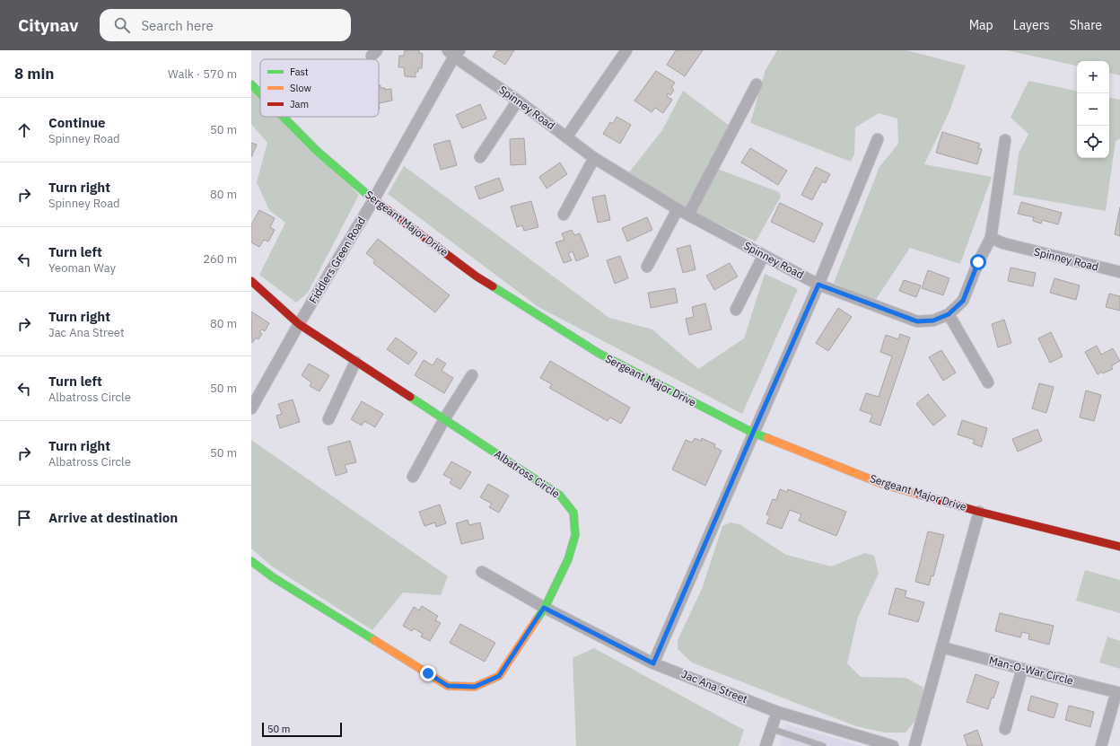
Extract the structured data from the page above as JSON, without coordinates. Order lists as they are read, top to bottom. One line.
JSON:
{"streets":{"street":["Spinney Road","Sergeant Major Drive","Fiddlers Green Road","Albatross Circle","Man-O-War Circle","Jac Ana Street"]},"crossings":[["Spinney Road","Fiddlers Green Road"],["Sergeant Major Drive","Fiddlers Green Road"],["Fiddlers Green Road","Albatross Circle"],["Albatross Circle","Jac Ana Street"]],"legend":["Fast","Slow","Jam"],"scale_bar":"50 m","page":{"header":"Citynav","search":"Search here","nav":["Map","Layers","Share"],"heading":["8 min","Walk · 570 m"],"map_buttons":["+","−"],"list":[["Continue","Spinney Road","50 m"],["Turn right","Spinney Road","80 m"],["Turn left","Yeoman Way","260 m"],["Turn right","Jac Ana Street","80 m"],["Turn left","Albatross Circle","50 m"],["Turn right","Albatross Circle","50 m"],"Arrive at destination"],"scale":"50 m"}}
